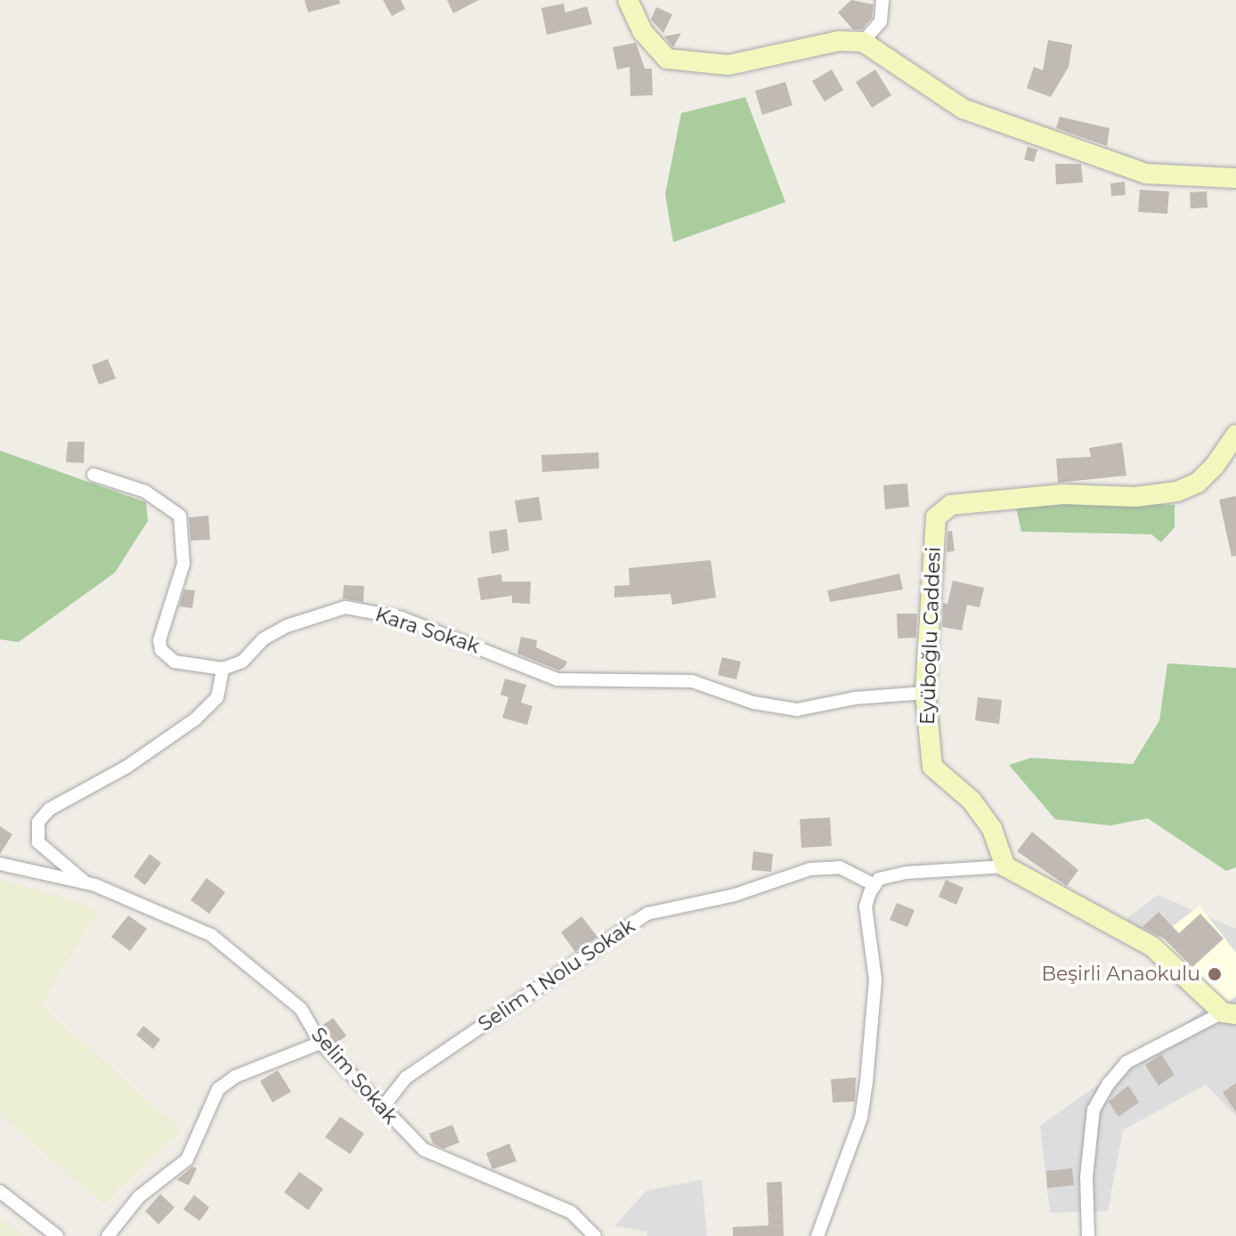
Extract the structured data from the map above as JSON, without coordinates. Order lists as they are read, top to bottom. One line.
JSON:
{"streets":{"street":["Kara Sokak","Eyüboğlu Caddesi","Selim 1 Nolu Sokak","Selim Sokak"]},"crossings":[["Kara Sokak","Eyüboğlu Caddesi"],["Selim 1 Nolu Sokak","Selim Sokak"]],"places":["Beşirli Anaokulu"]}
